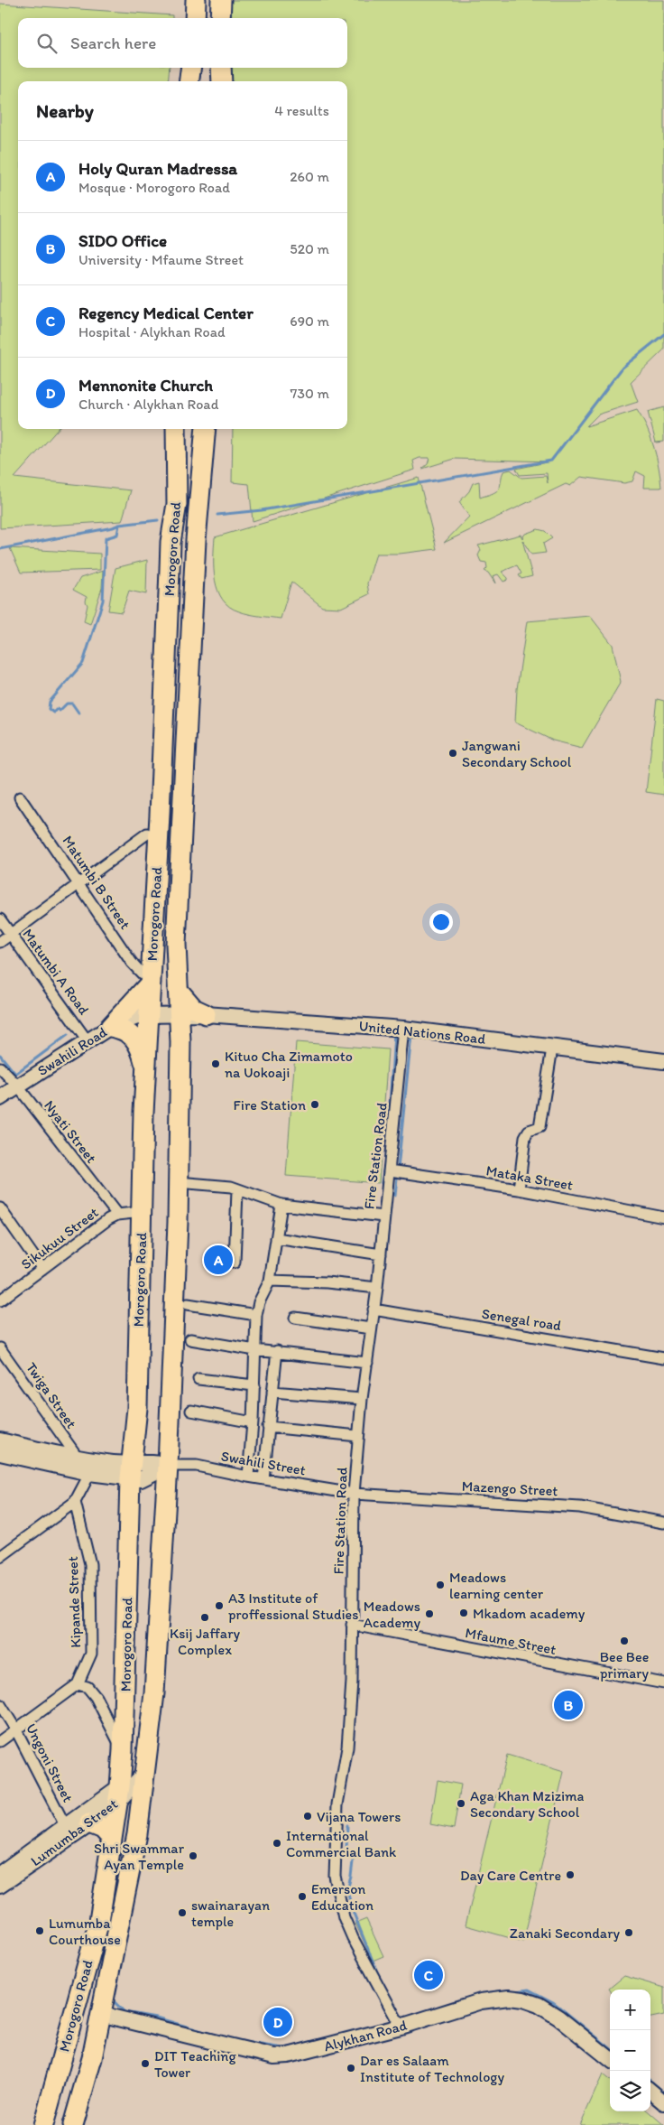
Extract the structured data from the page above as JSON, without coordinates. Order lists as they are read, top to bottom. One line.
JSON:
{"streets":{"highway":["Morogoro Road"],"street":["Matumbi B Street","Matumbi A Road","United Nations Road","Swahili Road","Nyati Street","Fire Station Road","Mataka Street","Sikukuu Street","Senegal road","Twiga Street","Swahili Street","Mazengo Street","Kipande Street","Mfaume Street","Ungoni Street","Lumumba Street","Alykhan Road"]},"crossings":[["Morogoro Road","Matumbi B Street"],["Morogoro Road","United Nations Road"],["Morogoro Road","Swahili Road"],["Morogoro Road","Sikukuu Street"],["Morogoro Road","Swahili Street"],["Morogoro Road","Lumumba Street"],["Morogoro Road","Alykhan Road"],["Matumbi A Road","Swahili Road"],["United Nations Road","Swahili Road"],["United Nations Road","Fire Station Road"],["Swahili Road","Nyati Street"],["Nyati Street","Sikukuu Street"],["Fire Station Road","Mataka Street"],["Fire Station Road","Senegal road"],["Fire Station Road","Swahili Street"],["Fire Station Road","Mazengo Street"],["Fire Station Road","Mfaume Street"],["Fire Station Road","Alykhan Road"],["Swahili Street","Mazengo Street"],["Kipande Street","Ungoni Street"],["Ungoni Street","Lumumba Street"]],"places":["Jangwani Secondary School","Kituo Cha Zimamoto na Uokoaji","Fire Station","Meadows learning center","A3 Institute of proffessional Studies","Mkadom academy","Meadows Academy","Ksij Jaffary Complex","Bee Bee primary","Aga Khan Mzizima Secondary School","Vijana Towers","International Commercial Bank","Shri Swammar Ayan Temple","Day Care Centre","Emerson Education","swainarayan temple","Lumumba Courthouse","Zanaki Secondary","DIT Teaching Tower","Dar es Salaam Institute of Technology"],"page":{"search":"Search here","heading":["Nearby","4 results"],"list":[{"mark":"A","name":"Holy Quran Madressa","note":"Mosque · Morogoro Road","value":"260 m"},{"mark":"B","name":"SIDO Office","note":"University · Mfaume Street","value":"520 m"},{"mark":"C","name":"Regency Medical Center","note":"Hospital · Alykhan Road","value":"690 m"},{"mark":"D","name":"Mennonite Church","note":"Church · Alykhan Road","value":"730 m"}],"pins":["A","B","C","D"],"map_buttons":["+","−"]}}
